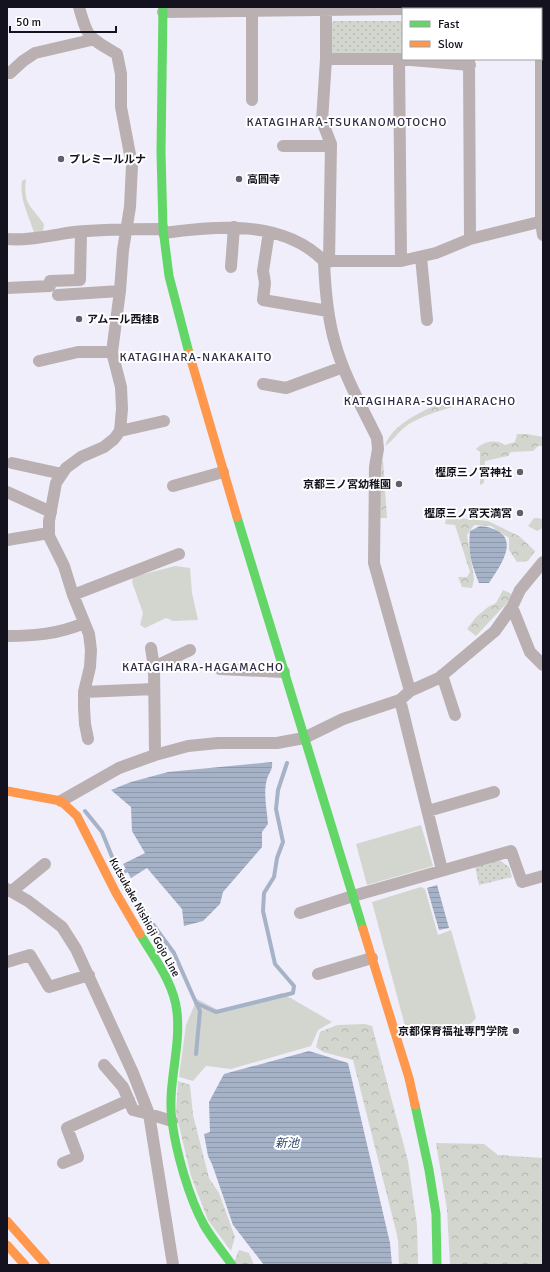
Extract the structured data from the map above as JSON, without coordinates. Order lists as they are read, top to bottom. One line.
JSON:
{"streets":{"main road":["Kutsukake Nishioji Gojo Line"]},"districts":["KATAGIHARA-TSUKANOMOTOCHO","KATAGIHARA-NAKAKAITO","KATAGIHARA-SUGIHARACHO","KATAGIHARA-HAGAMACHO"],"water":["新池"],"places":["プレミールルナ","高圓寺","アムール西桂B","樫原三ノ宮神社","京都三ノ宮幼稚園","樫原三ノ宮天満宮","京都保育福祉専門学院"],"legend":["Fast","Slow"],"scale_bar":"50 m"}
